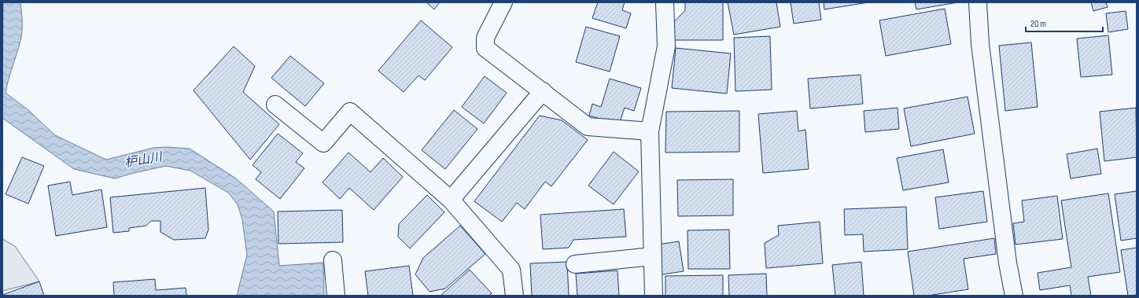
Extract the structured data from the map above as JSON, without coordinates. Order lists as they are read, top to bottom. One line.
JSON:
{"water":["枦山川"],"scale_bar":"20 m"}
